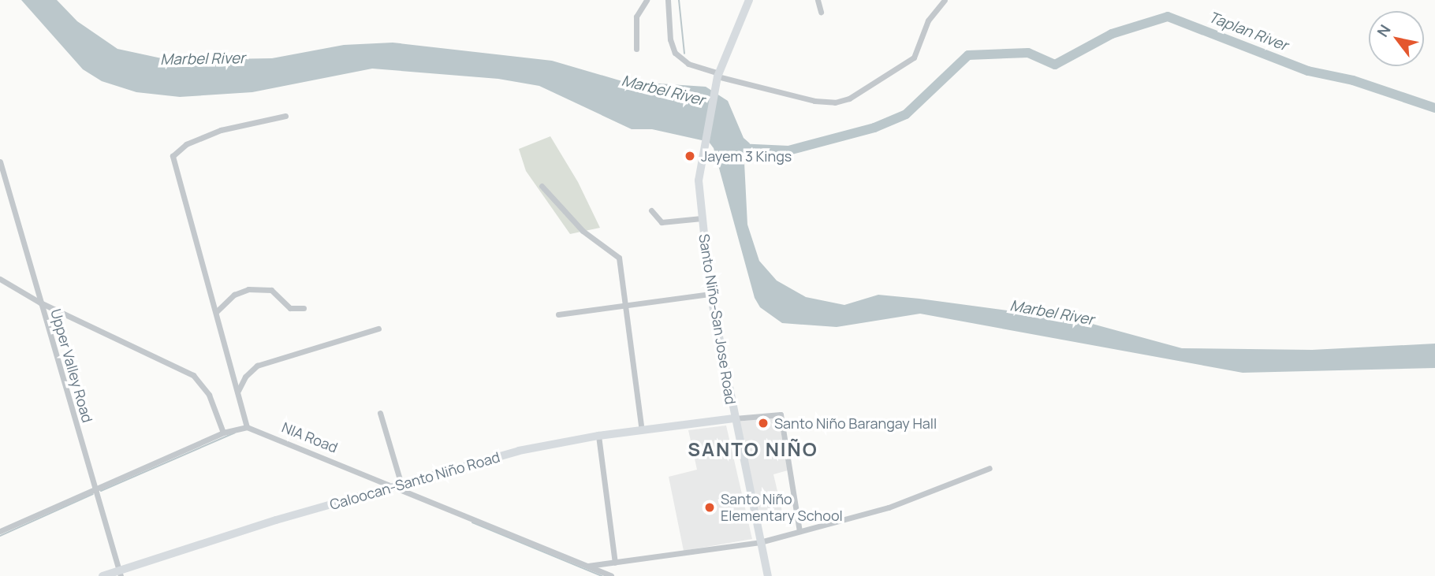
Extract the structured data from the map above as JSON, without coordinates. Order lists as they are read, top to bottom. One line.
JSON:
{"streets":{"street":["Santo Niño-San Jose Road","Upper Valley Road","NIA Road","Caloocan-Santo Niño Road"]},"crossings":[["Santo Niño-San Jose Road","Caloocan-Santo Niño Road"],["Upper Valley Road","Caloocan-Santo Niño Road"],["NIA Road","Caloocan-Santo Niño Road"]],"districts":["SANTO NIÑO"],"water":["Taplan River","Marbel River"],"places":["Jayem 3 Kings","Santo Niño Barangay Hall","Santo Niño Elementary School"],"north":"top left"}
